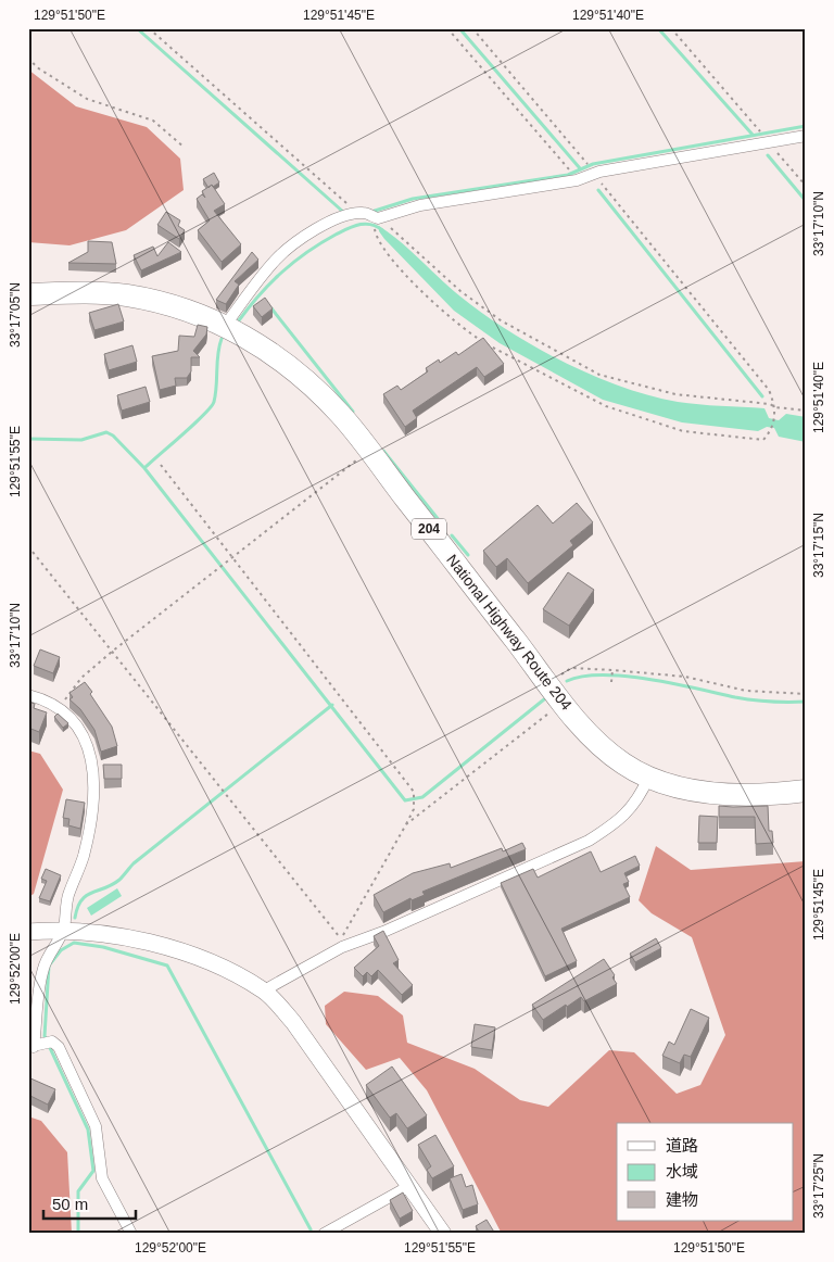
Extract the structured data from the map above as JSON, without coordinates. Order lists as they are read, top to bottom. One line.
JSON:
{"streets":{"highway":["204","National Highway Route 204"]},"legend":["道路","水域","建物"],"scale_bar":"50 m","coordinates":["129°51'50\"E","129°51'45\"E","129°51'40\"E","33°17'10\"N","33°17'05\"N","129°51'55\"E","33°17'15\"N","129°52'00\"E","33°17'25\"N"]}
